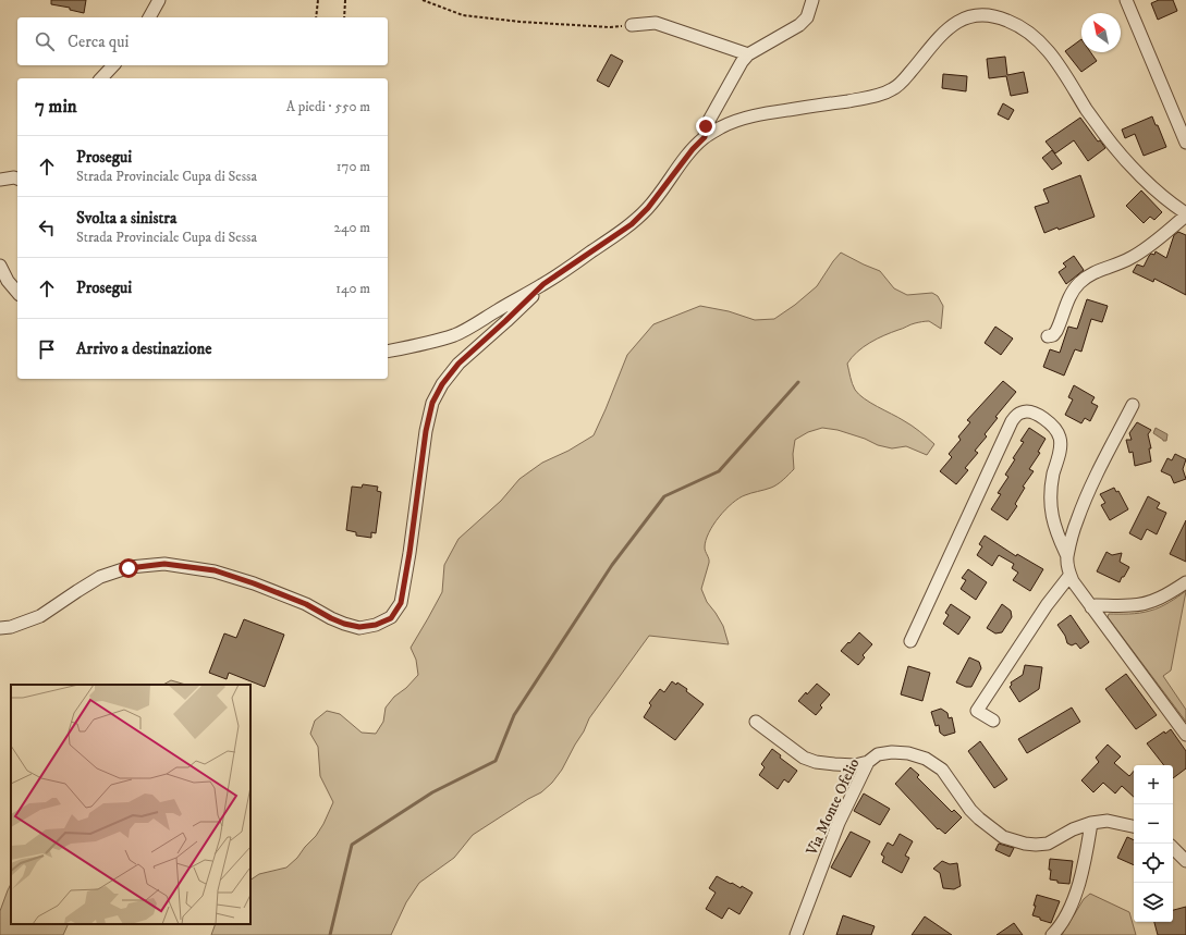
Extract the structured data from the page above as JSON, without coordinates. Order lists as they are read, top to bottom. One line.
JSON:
{"streets":{"street":["Via Monte Ofelio"]},"north":"top left","page":{"search":"Cerca qui","heading":["7 min","A piedi · 550 m"],"list":[["Prosegui","Strada Provinciale Cupa di Sessa","170 m"],["Svolta a sinistra","Strada Provinciale Cupa di Sessa","240 m"],["Prosegui","140 m"],"Arrivo a destinazione"],"map_buttons":["+","−"]}}
